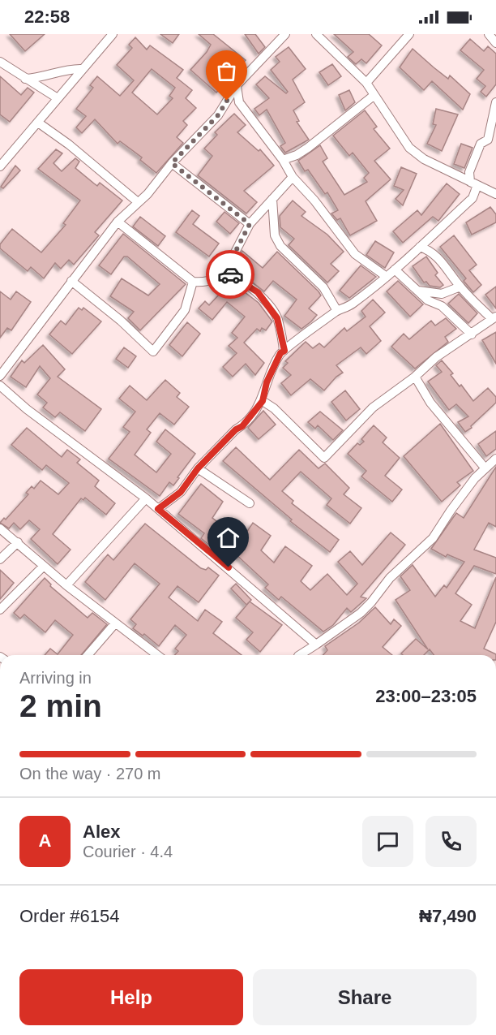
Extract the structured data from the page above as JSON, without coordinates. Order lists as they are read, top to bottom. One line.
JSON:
{"page":{"status":"22:58","heading":["2 min","Arriving in","23:00–23:05"],"panel":["Alex","Courier · 4.4","Order #6154","₦7,490"],"bar":"On the way · 270 m","round":"A","buttons":["Help","Share"]}}
